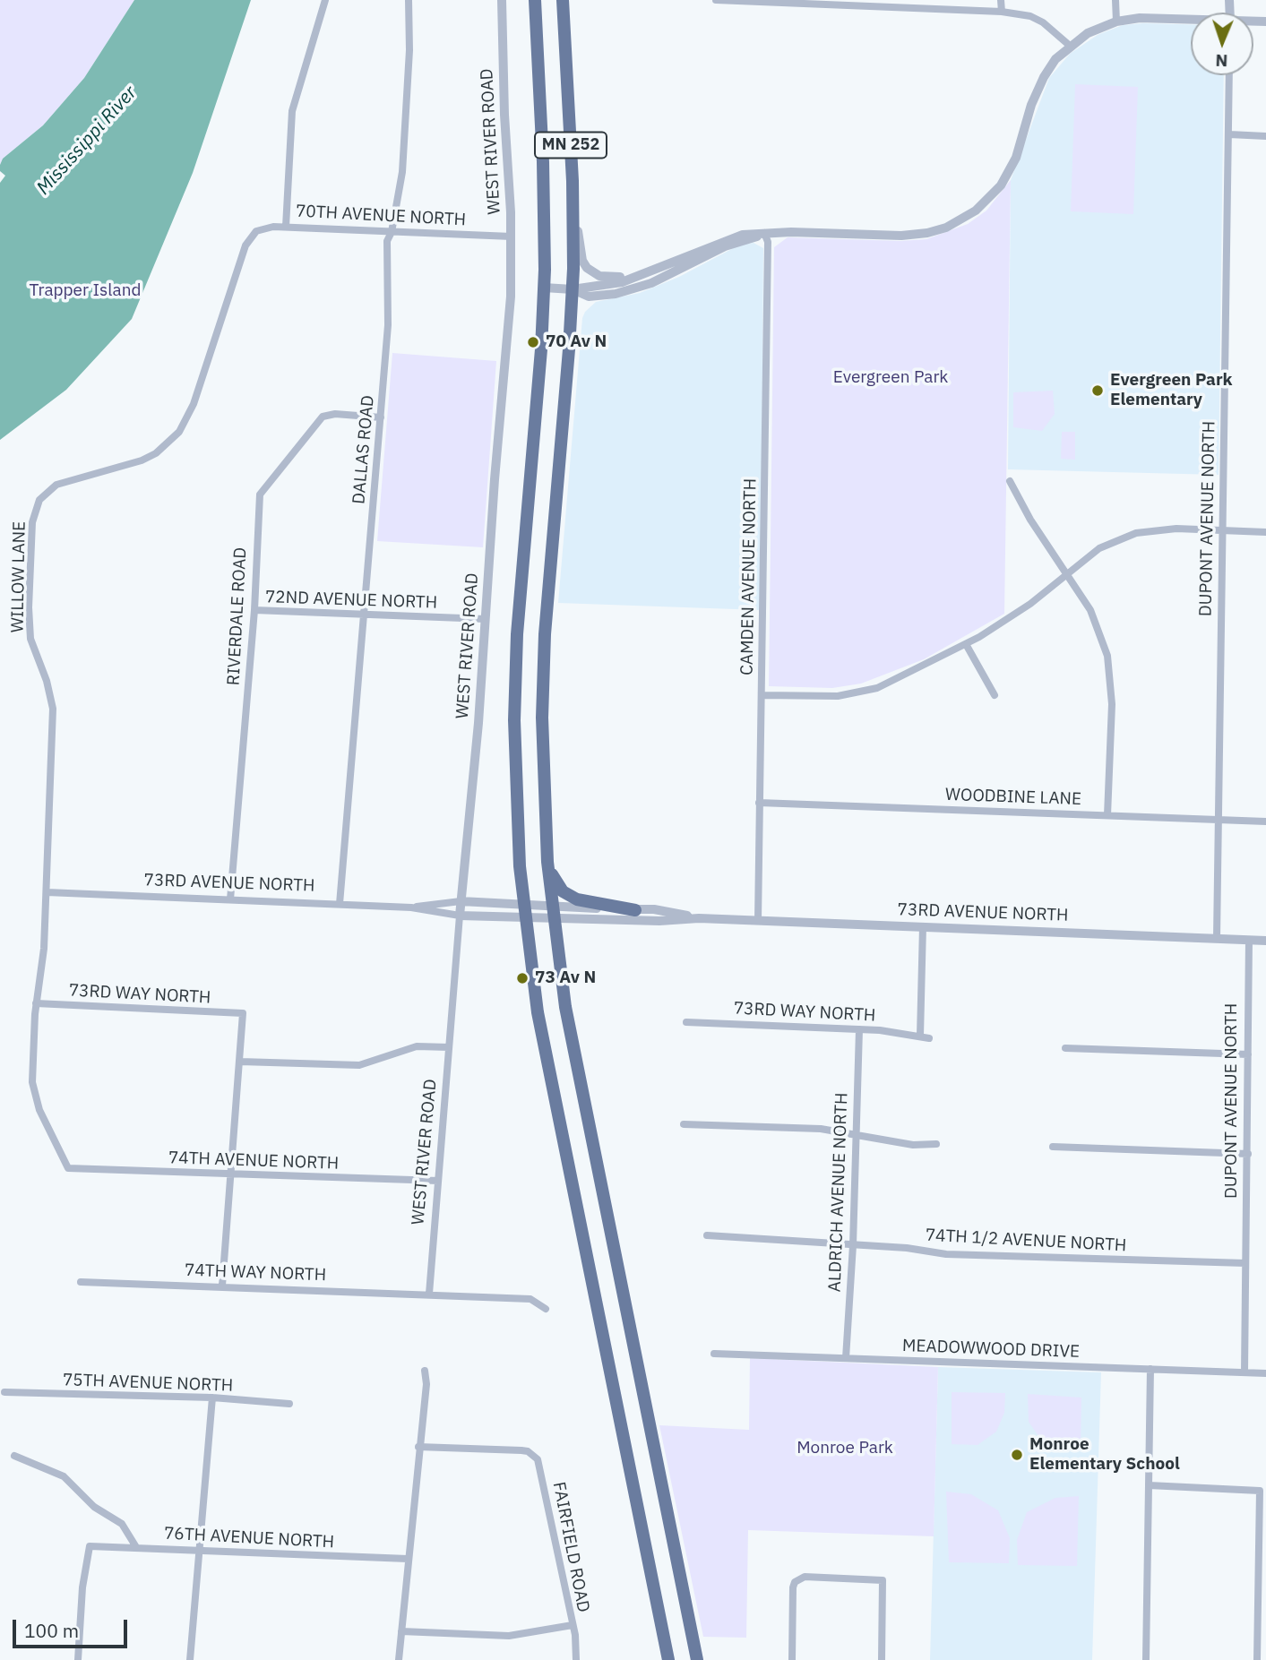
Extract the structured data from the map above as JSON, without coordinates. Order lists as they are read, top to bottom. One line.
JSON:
{"streets":{"highway":["MN 252"],"street":["WEST RIVER ROAD","70TH AVENUE NORTH","DALLAS ROAD","DUPONT AVENUE NORTH","WILLOW LANE","CAMDEN AVENUE NORTH","72ND AVENUE NORTH","RIVERDALE ROAD","WOODBINE LANE","73RD AVENUE NORTH","73RD WAY NORTH","74TH AVENUE NORTH","ALDRICH AVENUE NORTH","74TH 1/2 AVENUE NORTH","74TH WAY NORTH","MEADOWWOOD DRIVE","75TH AVENUE NORTH","76TH AVENUE NORTH","FAIRFIELD ROAD"]},"crossings":[["WEST RIVER ROAD","70TH AVENUE NORTH"],["WEST RIVER ROAD","72ND AVENUE NORTH"],["WEST RIVER ROAD","73RD AVENUE NORTH"],["WEST RIVER ROAD","74TH AVENUE NORTH"],["WEST RIVER ROAD","74TH WAY NORTH"],["MN 252","73RD AVENUE NORTH"],["70TH AVENUE NORTH","DALLAS ROAD"],["70TH AVENUE NORTH","WILLOW LANE"],["DALLAS ROAD","72ND AVENUE NORTH"],["DALLAS ROAD","RIVERDALE ROAD"],["DALLAS ROAD","73RD AVENUE NORTH"],["DUPONT AVENUE NORTH","WOODBINE LANE"],["DUPONT AVENUE NORTH","73RD AVENUE NORTH"],["DUPONT AVENUE NORTH","74TH 1/2 AVENUE NORTH"],["DUPONT AVENUE NORTH","MEADOWWOOD DRIVE"],["WILLOW LANE","73RD AVENUE NORTH"],["WILLOW LANE","73RD WAY NORTH"],["WILLOW LANE","74TH AVENUE NORTH"],["CAMDEN AVENUE NORTH","WOODBINE LANE"],["CAMDEN AVENUE NORTH","73RD AVENUE NORTH"],["72ND AVENUE NORTH","RIVERDALE ROAD"],["RIVERDALE ROAD","73RD AVENUE NORTH"],["73RD WAY NORTH","ALDRICH AVENUE NORTH"],["ALDRICH AVENUE NORTH","74TH 1/2 AVENUE NORTH"],["ALDRICH AVENUE NORTH","MEADOWWOOD DRIVE"]],"water":["Mississippi River"],"parks":["Trapper Island","Evergreen Park","Monroe Park"],"places":["70 Av N","Evergreen Park Elementary","73 Av N","Monroe Elementary School"],"scale_bar":"100 m","north":"bottom"}
